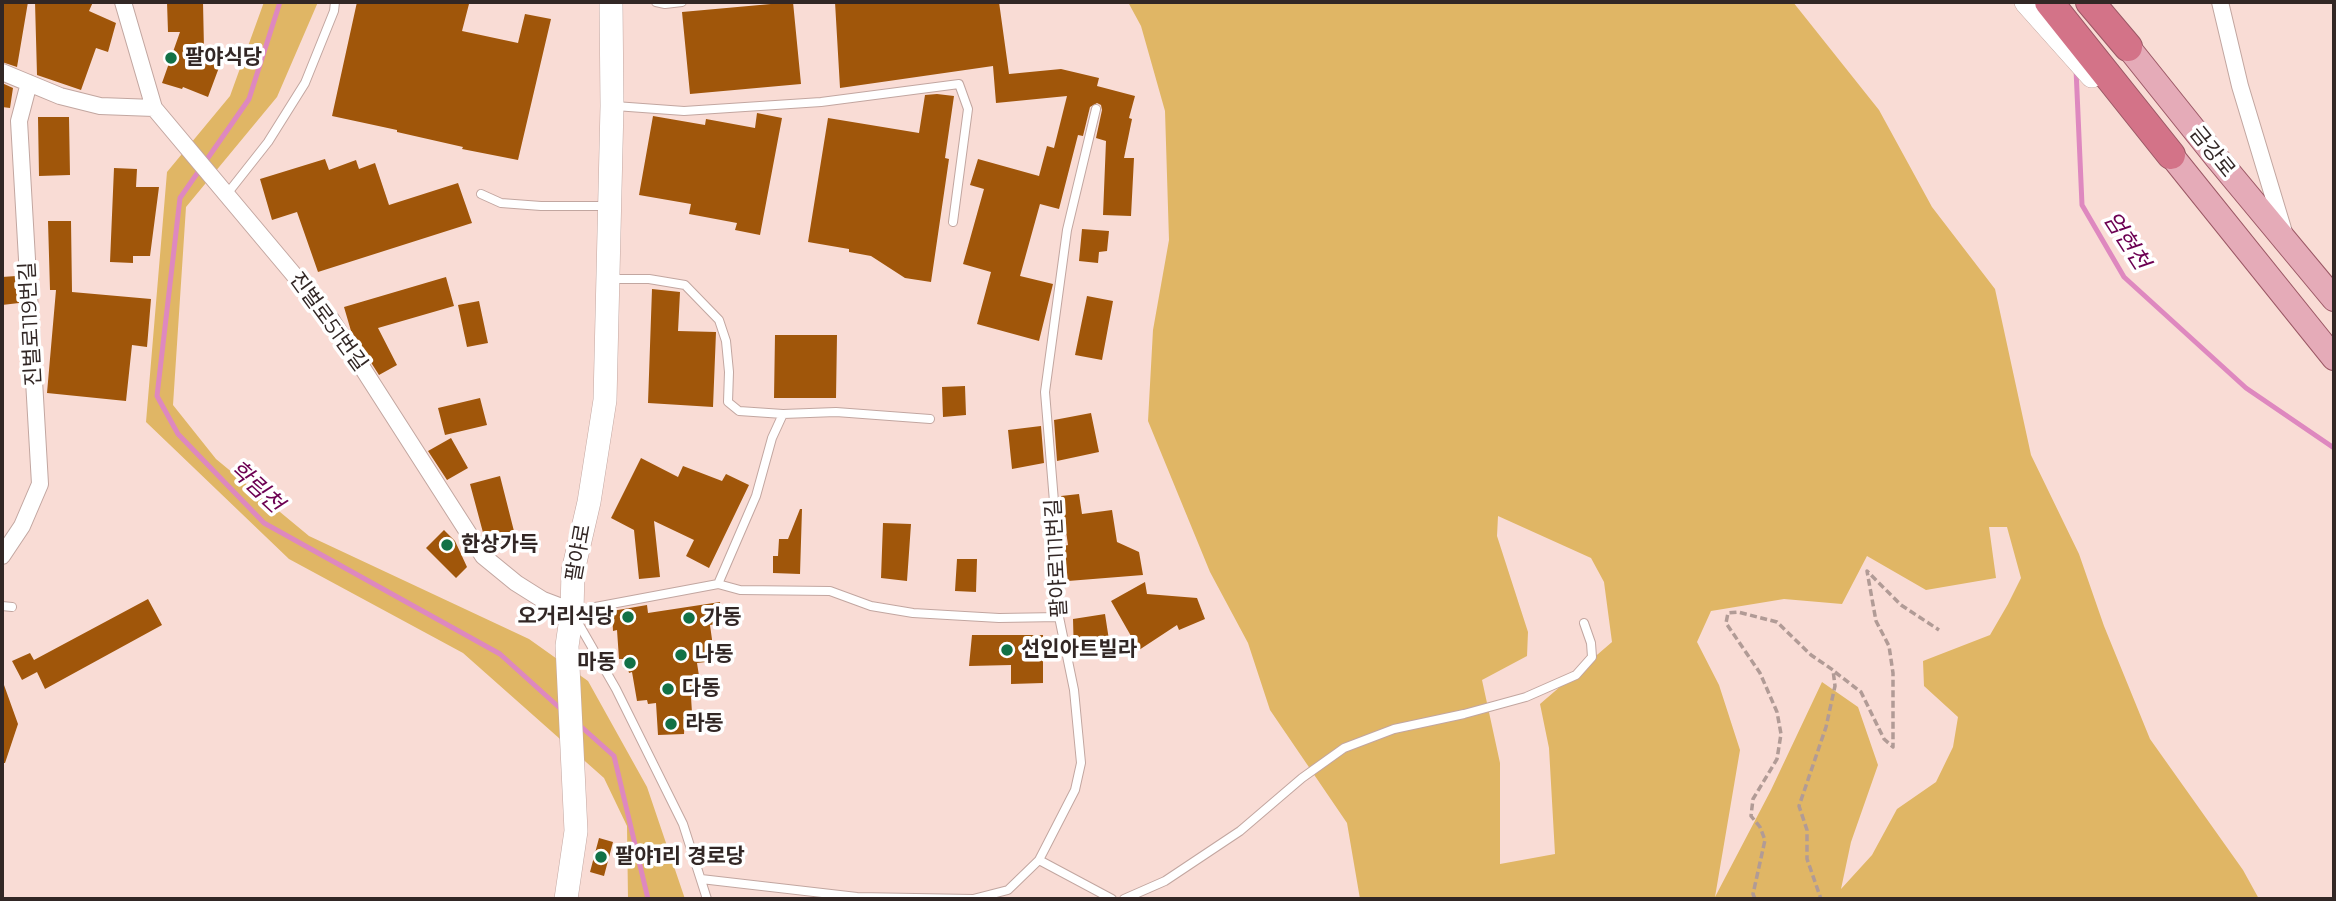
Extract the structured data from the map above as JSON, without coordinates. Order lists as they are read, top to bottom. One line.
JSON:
{"streets":{"main road":["금강로"],"street":["진벌로51번길","진벌로119번길","팔야로"],"lane":["팔야로111번길"]},"crossings":[["진벌로51번길","팔야로"],["팔야로","팔야로111번길"]],"water":["엄현천","학림천"],"places":["팔야식당","한상가득","오거리식당","가동","선인아트빌라","나동","마동","다동","라동","팔야1리 경로당"]}
